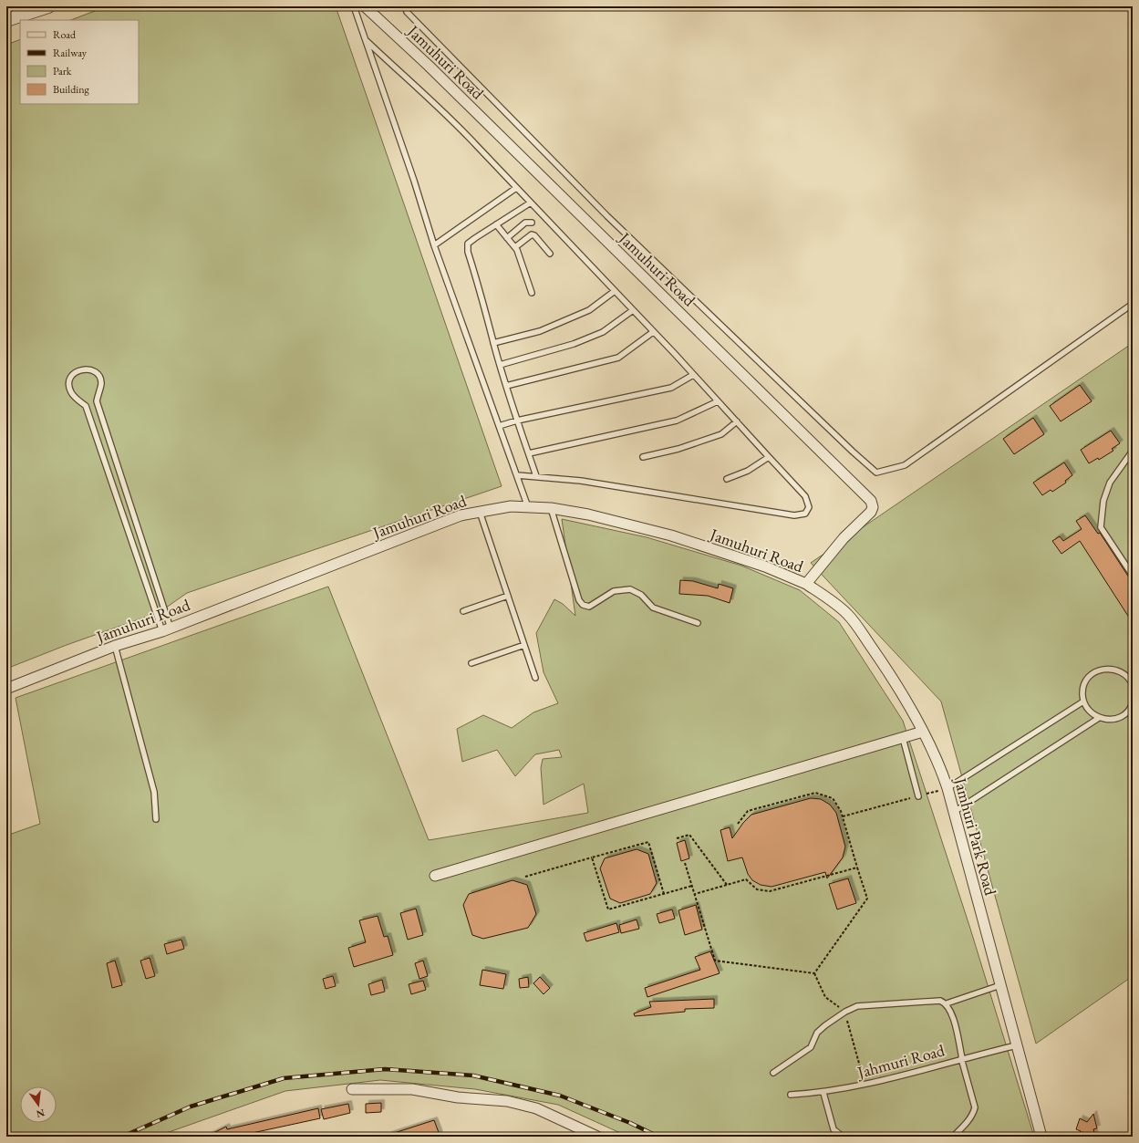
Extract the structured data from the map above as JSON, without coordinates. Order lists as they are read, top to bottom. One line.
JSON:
{"streets":{"street":["Jamuhuri Road","Jamhuri Park Road"],"lane":["Jahmuri Road"]},"crossings":[["Jamuhuri Road","Jamhuri Park Road"],["Jamhuri Park Road","Jahmuri Road"]],"legend":["Road","Railway","Park","Building"],"north":"bottom"}
